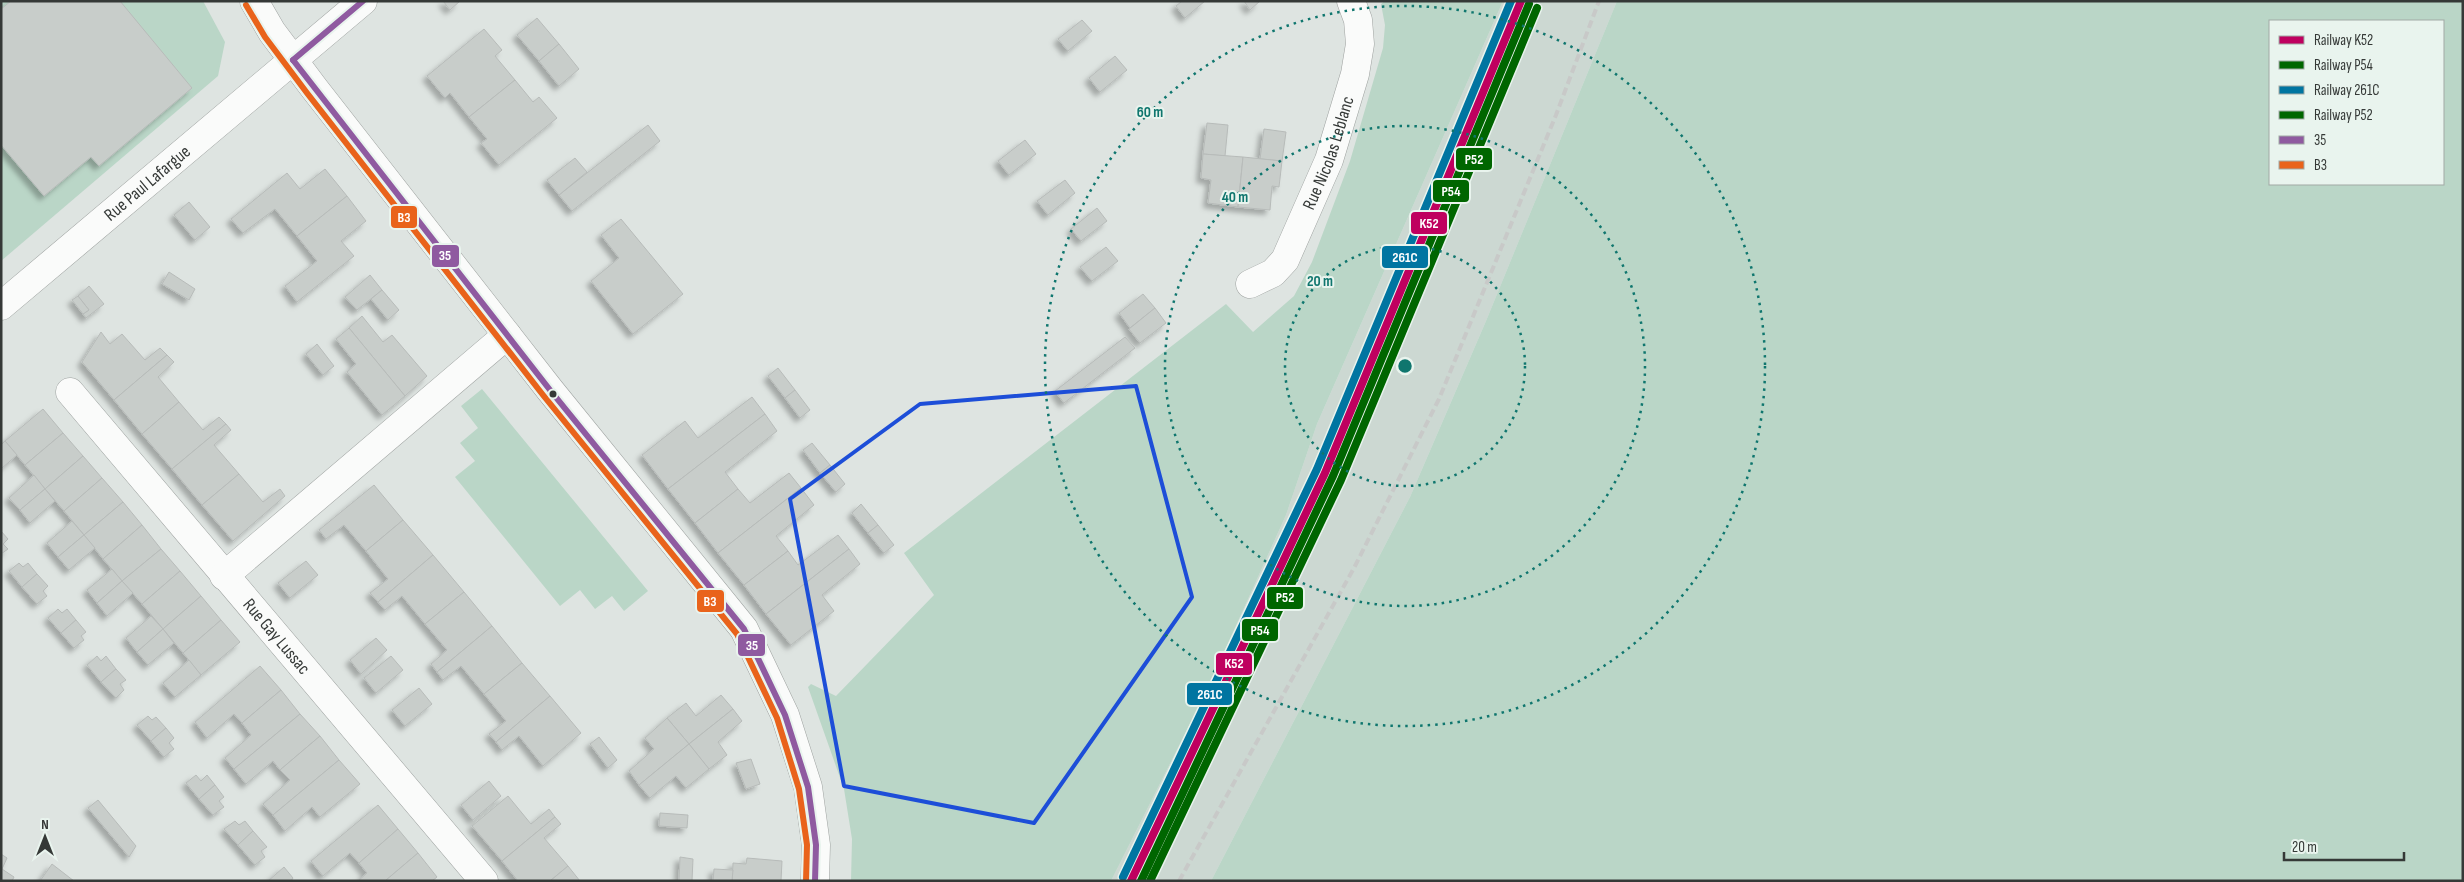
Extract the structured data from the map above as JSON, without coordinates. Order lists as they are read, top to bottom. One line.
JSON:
{"streets":{"street":["Rue Nicolas Leblanc","Rue Paul Lafargue","Rue Gay Lussac"]},"lines":["rail line K52","rail line 261C","transit line 35","rail line P54","transit line B3","rail line P52"],"legend":["Railway K52","Railway P54","Railway 261C","Railway P52","35","B3"],"scale_bar":"20 m","north":"top","rings":["60 m","40 m","20 m"]}
